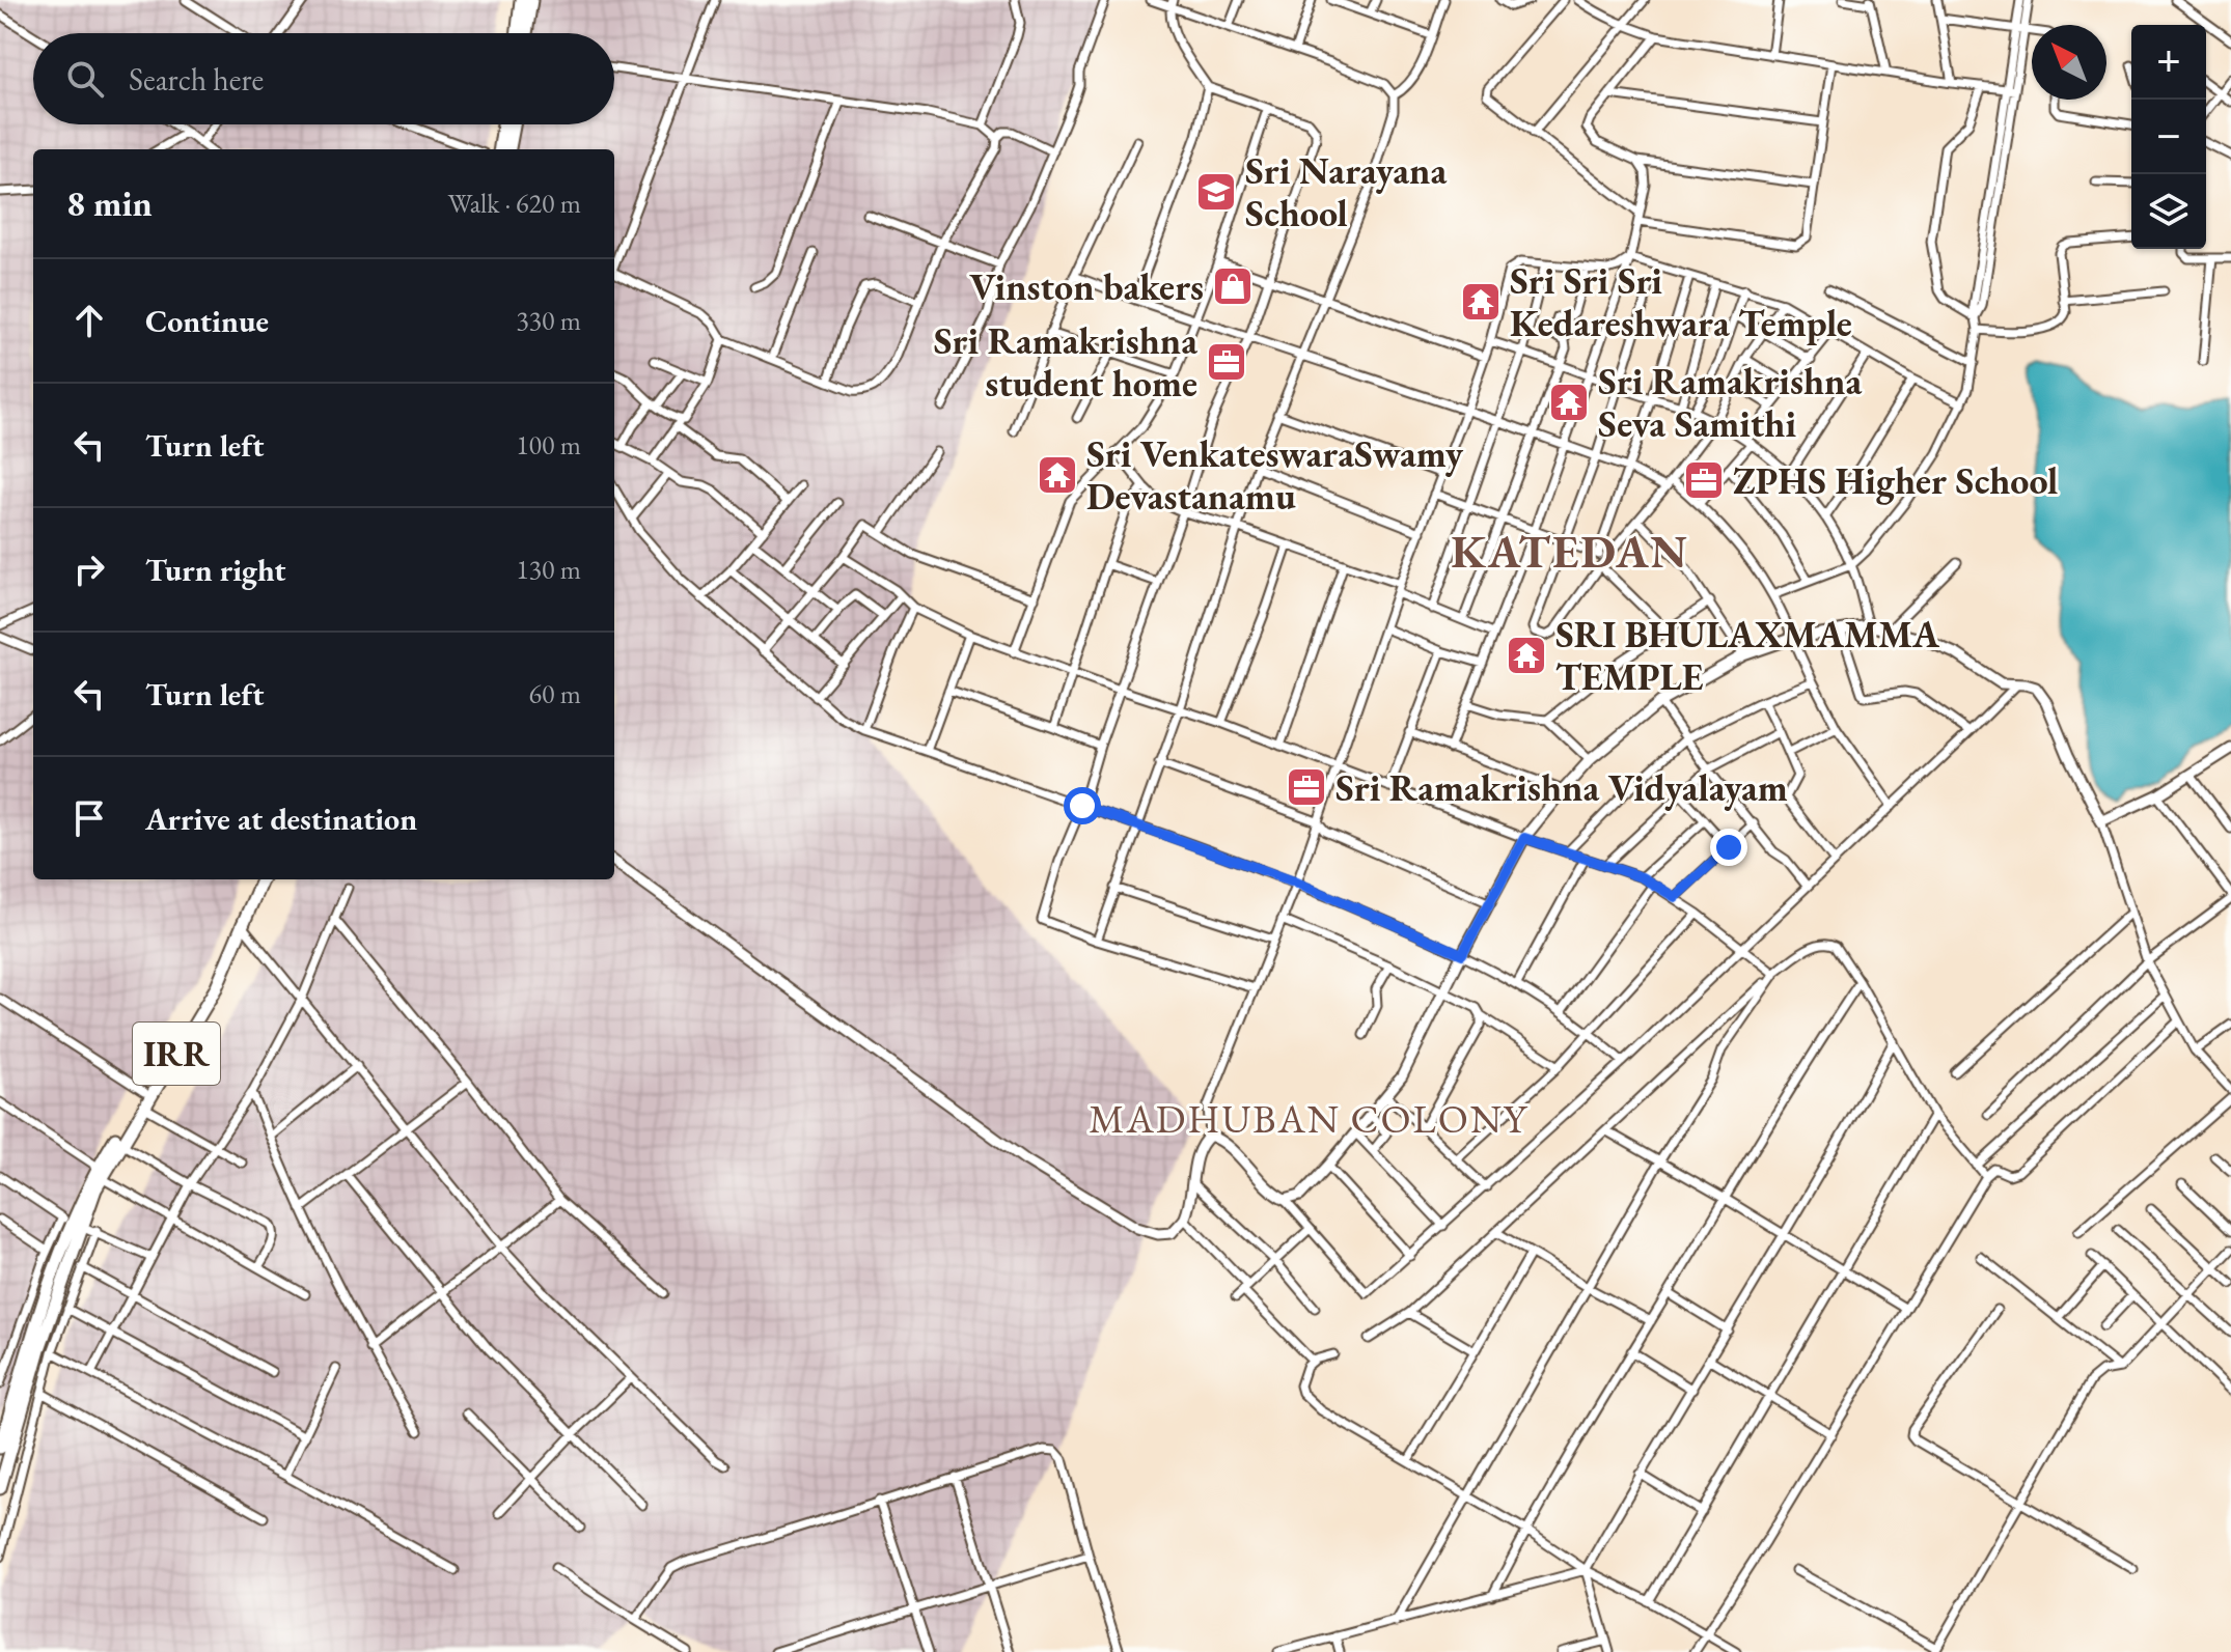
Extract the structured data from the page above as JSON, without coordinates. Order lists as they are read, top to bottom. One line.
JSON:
{"streets":{"main road":["IRR"]},"districts":["KATEDAN","MADHUBAN COLONY"],"places":{"school or university":["Sri Narayana School"],"shop":["Vinston bakers"],"temple":["Sri Sri Sri Kedareshwara Temple","Sri Ramakrishna Seva Samithi","Sri VenkateswaraSwamy Devastanamu","SRI BHULAXMAMMA TEMPLE"],"office":["Sri Ramakrishna student home","ZPHS Higher School","Sri Ramakrishna Vidyalayam"]},"north":"top left","page":{"map_buttons":["+","−"],"search":"Search here","heading":["8 min","Walk · 620 m"],"list":[["Continue","330 m"],["Turn left","100 m"],["Turn right","130 m"],["Turn left","60 m"],"Arrive at destination"]}}
